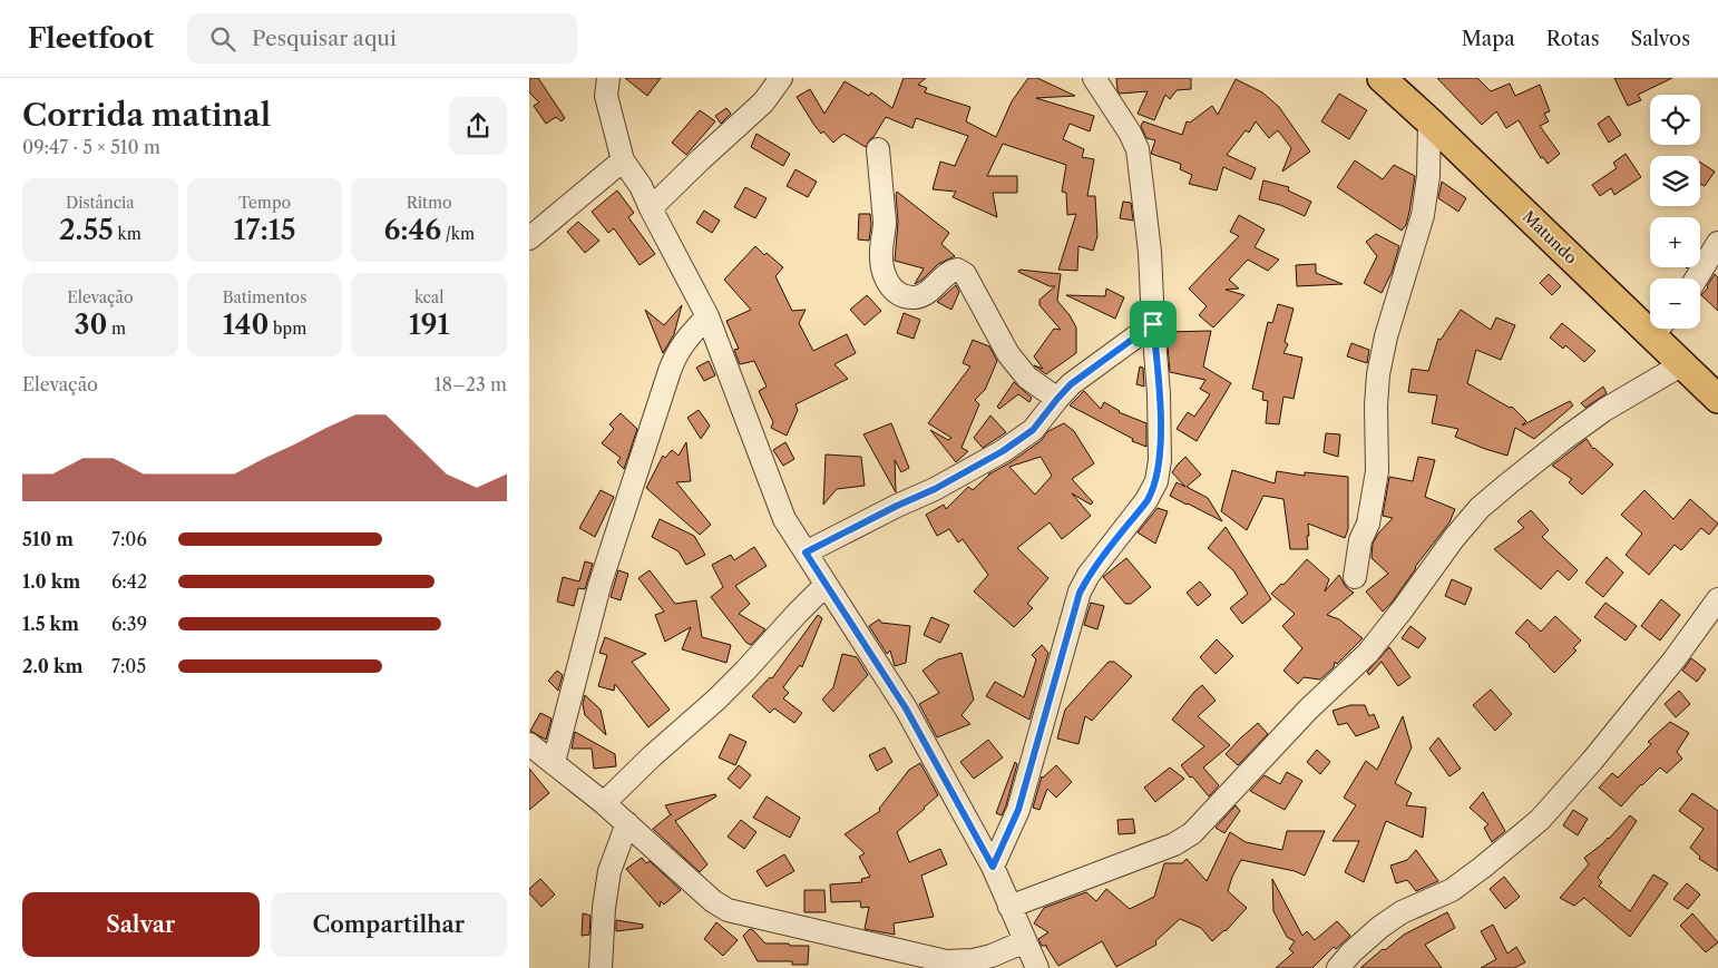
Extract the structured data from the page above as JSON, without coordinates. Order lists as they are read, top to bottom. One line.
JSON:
{"streets":{"main road":["Matundo"]},"page":{"header":"Fleetfoot","search":"Pesquisar aqui","nav":["Mapa","Rotas","Salvos"],"heading":["Corrida matinal","09:47 · 5 × 510 m"],"map_buttons":["+","−"],"stats":[["Distância","2.55 km"],["Tempo","17:15"],["Ritmo","6:46 /km"],["Elevação","30 m"],["Batimentos","140 bpm"],["kcal","191"]],"chart":["Elevação","18–23 m"],"list":[{"name":"510 m","note":"7:06"},{"name":"1.0 km","note":"6:42"},{"name":"1.5 km","note":"6:39"},{"name":"2.0 km","note":"7:05"}],"buttons":["Salvar","Compartilhar"]}}
